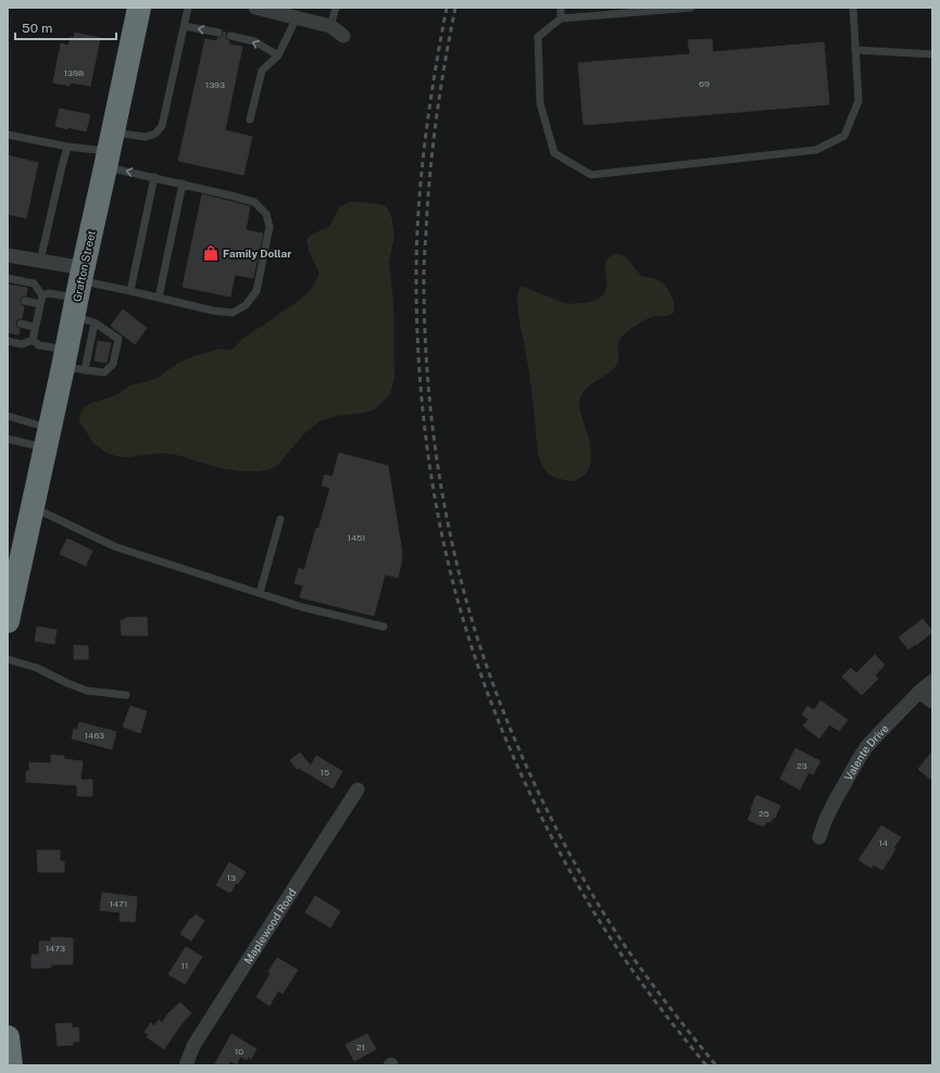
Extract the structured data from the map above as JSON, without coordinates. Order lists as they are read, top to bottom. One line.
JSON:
{"streets":{"highway":["Grafton Street"],"street":["Valente Drive","Maplewood Road"]},"places":{"shop":["Family Dollar"]},"house_numbers":["1398","69","1393","1451","1463","23","15","25","14","13","1471","1473","11","21","10"],"scale_bar":"50 m"}
